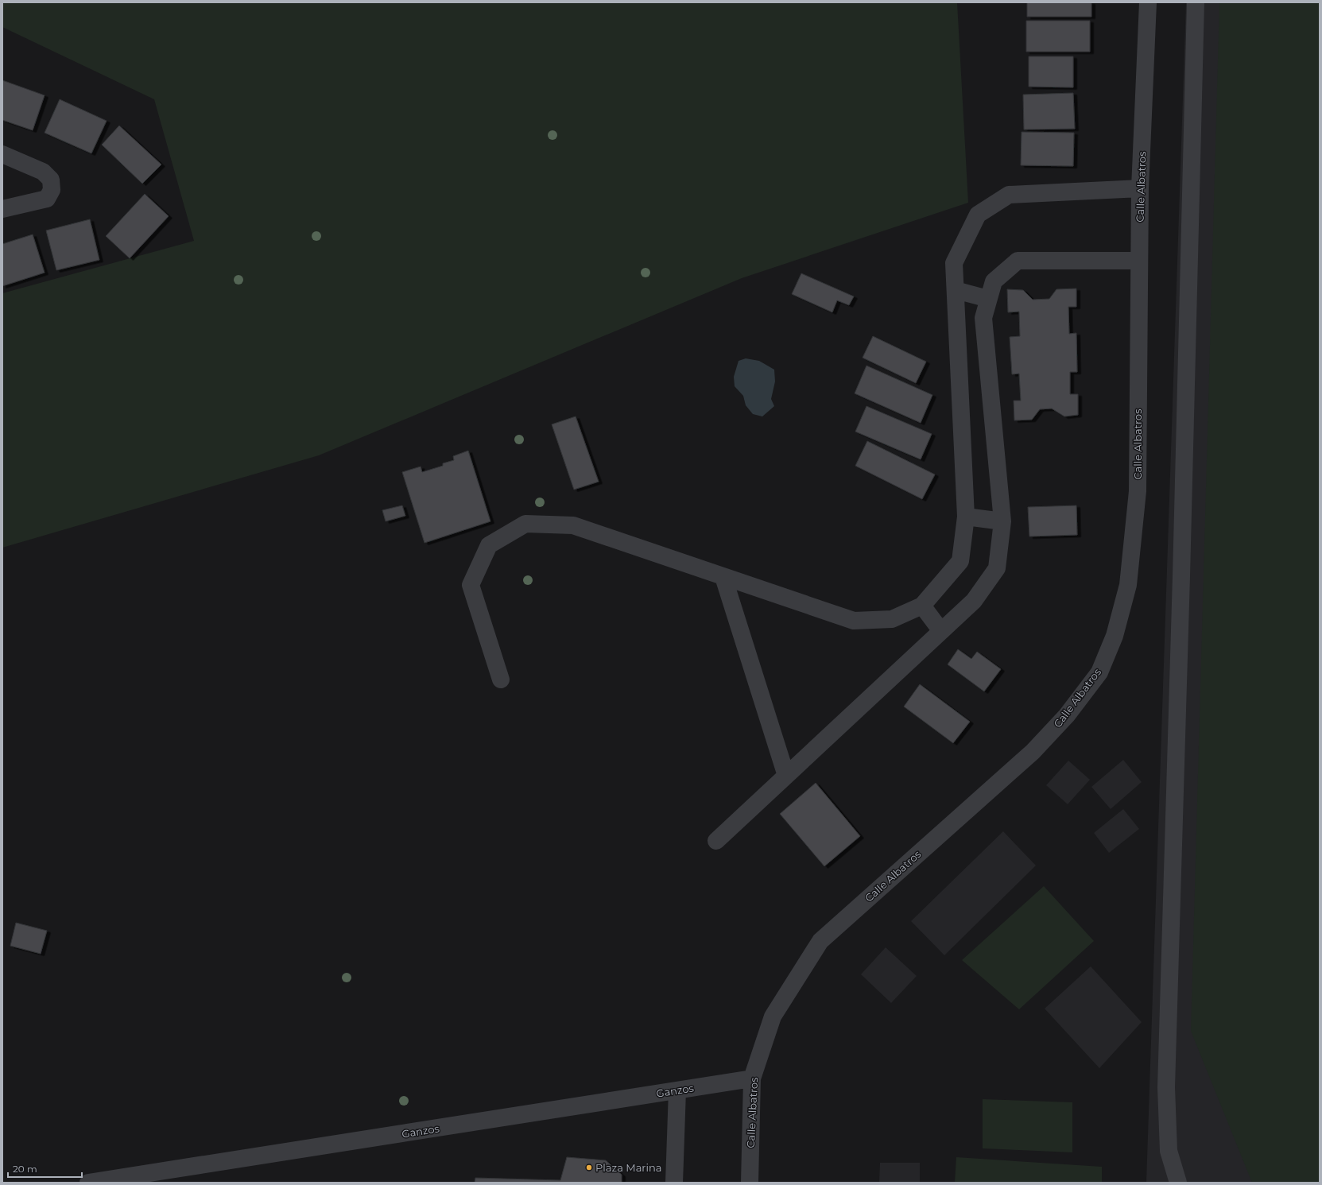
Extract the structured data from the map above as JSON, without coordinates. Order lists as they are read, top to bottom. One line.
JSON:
{"streets":{"street":["Calle Albatros","Ganzos"]},"crossings":[["Calle Albatros","Ganzos"]],"places":["Plaza Marina"],"scale_bar":"20 m"}
